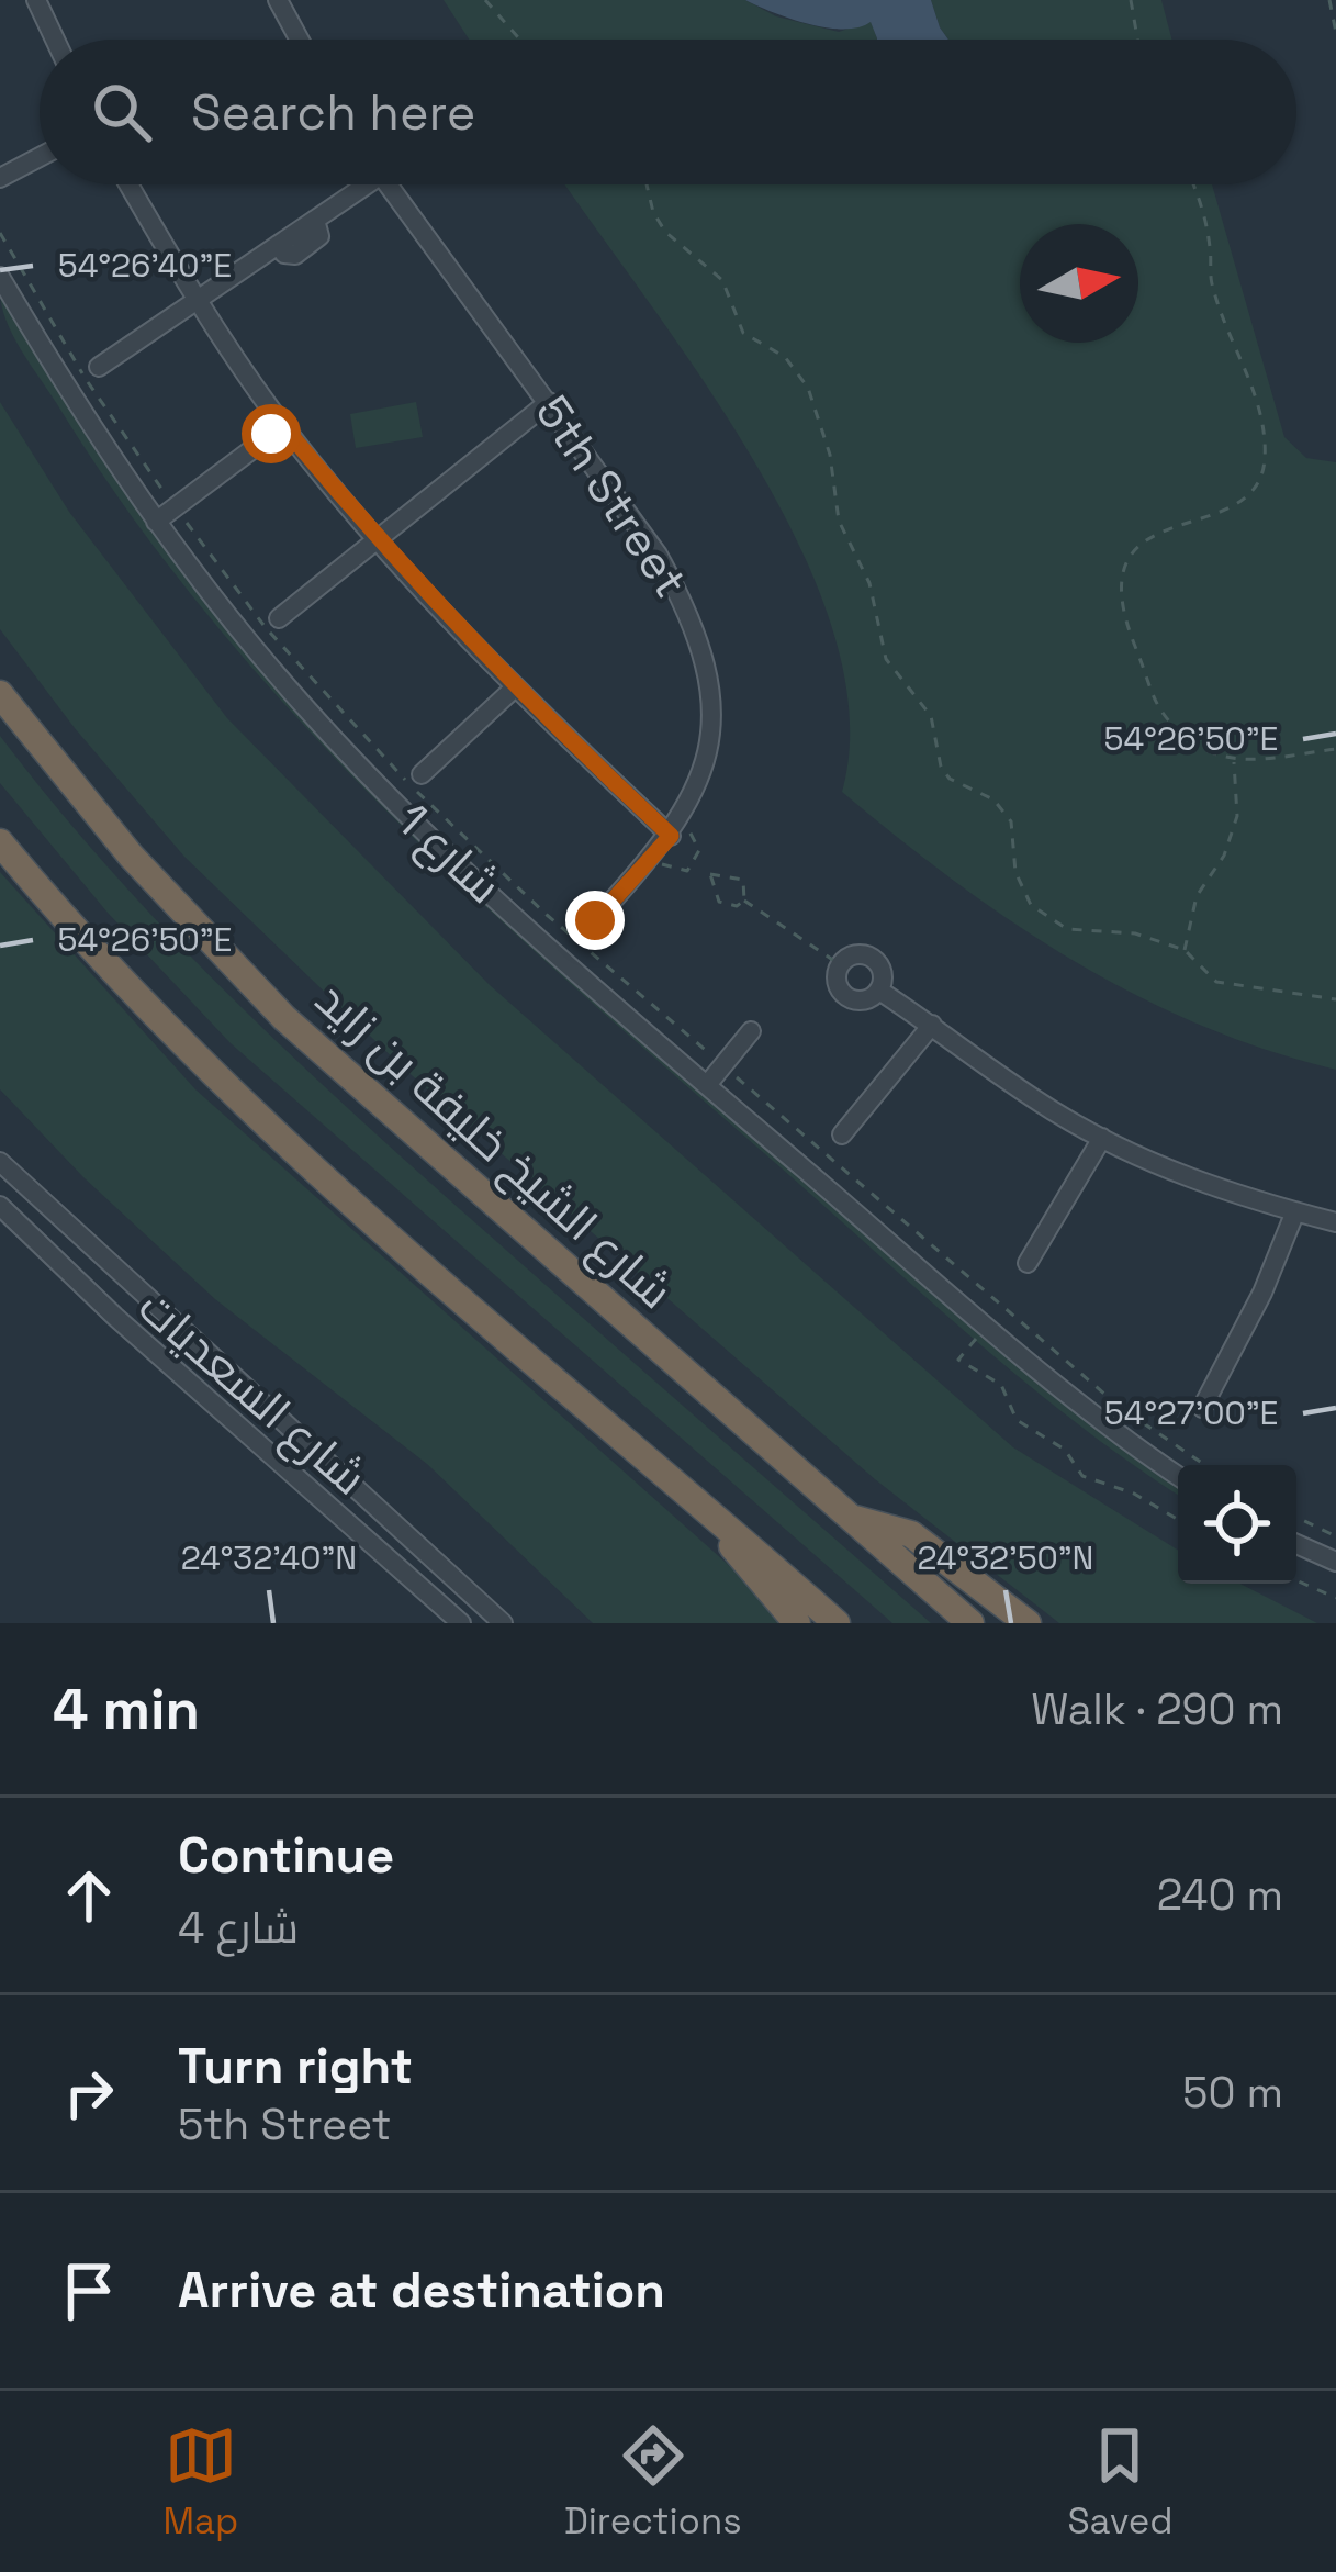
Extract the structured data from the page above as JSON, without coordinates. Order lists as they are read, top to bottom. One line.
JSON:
{"streets":{"highway":["شارع الشيخ خليفة بن زايد"],"street":["5th Street","شارع 1","شارع السعديات"]},"north":"right","page":{"search":"Search here","heading":["4 min","Walk · 290 m"],"list":[["Continue","شارع 4","240 m"],["Turn right","5th Street","50 m"],"Arrive at destination"],"nav":["Map","Directions","Saved"]},"coordinates":["54°26'40\"E","54°26'50\"E","54°27'00\"E","24°32'40\"N","24°32'50\"N"]}
